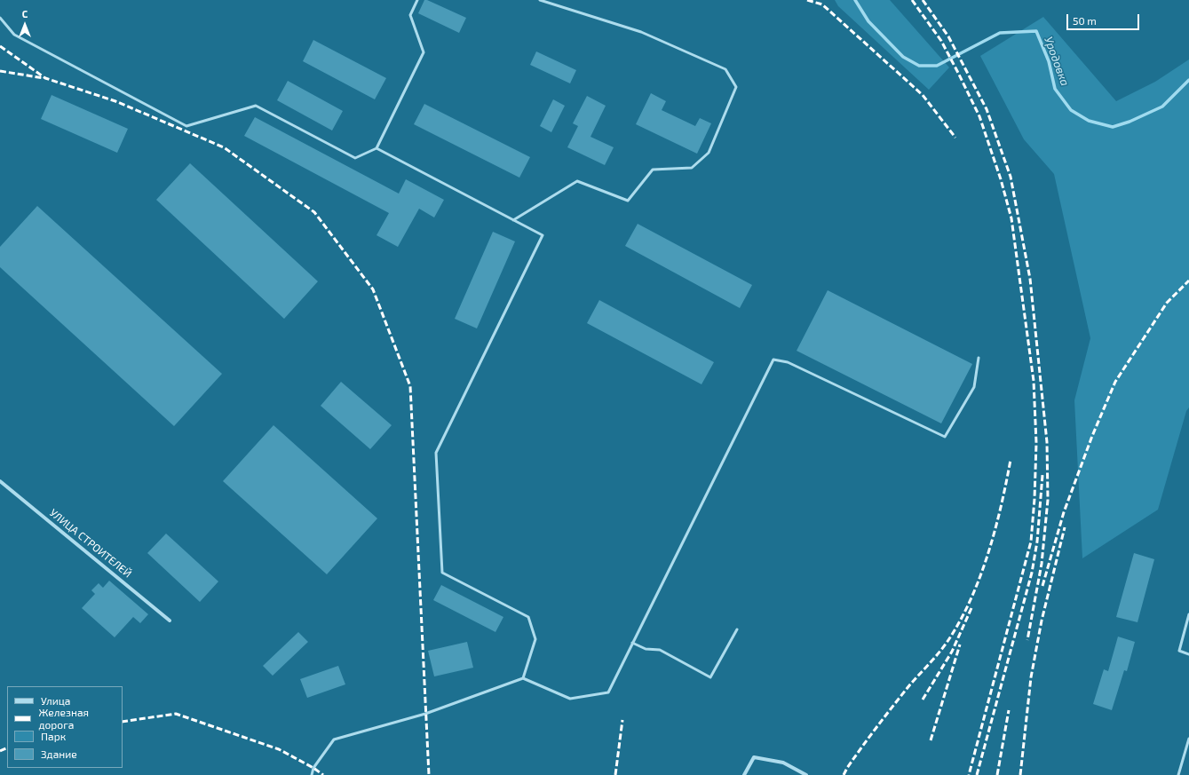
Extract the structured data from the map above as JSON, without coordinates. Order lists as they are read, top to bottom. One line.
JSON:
{"streets":{"street":["УЛИЦА СТРОИТЕЛЕЙ"]},"water":["Уродовка"],"legend":["Улица","Железная дорога","Парк","Здание"],"scale_bar":"50 m","north":"top"}
